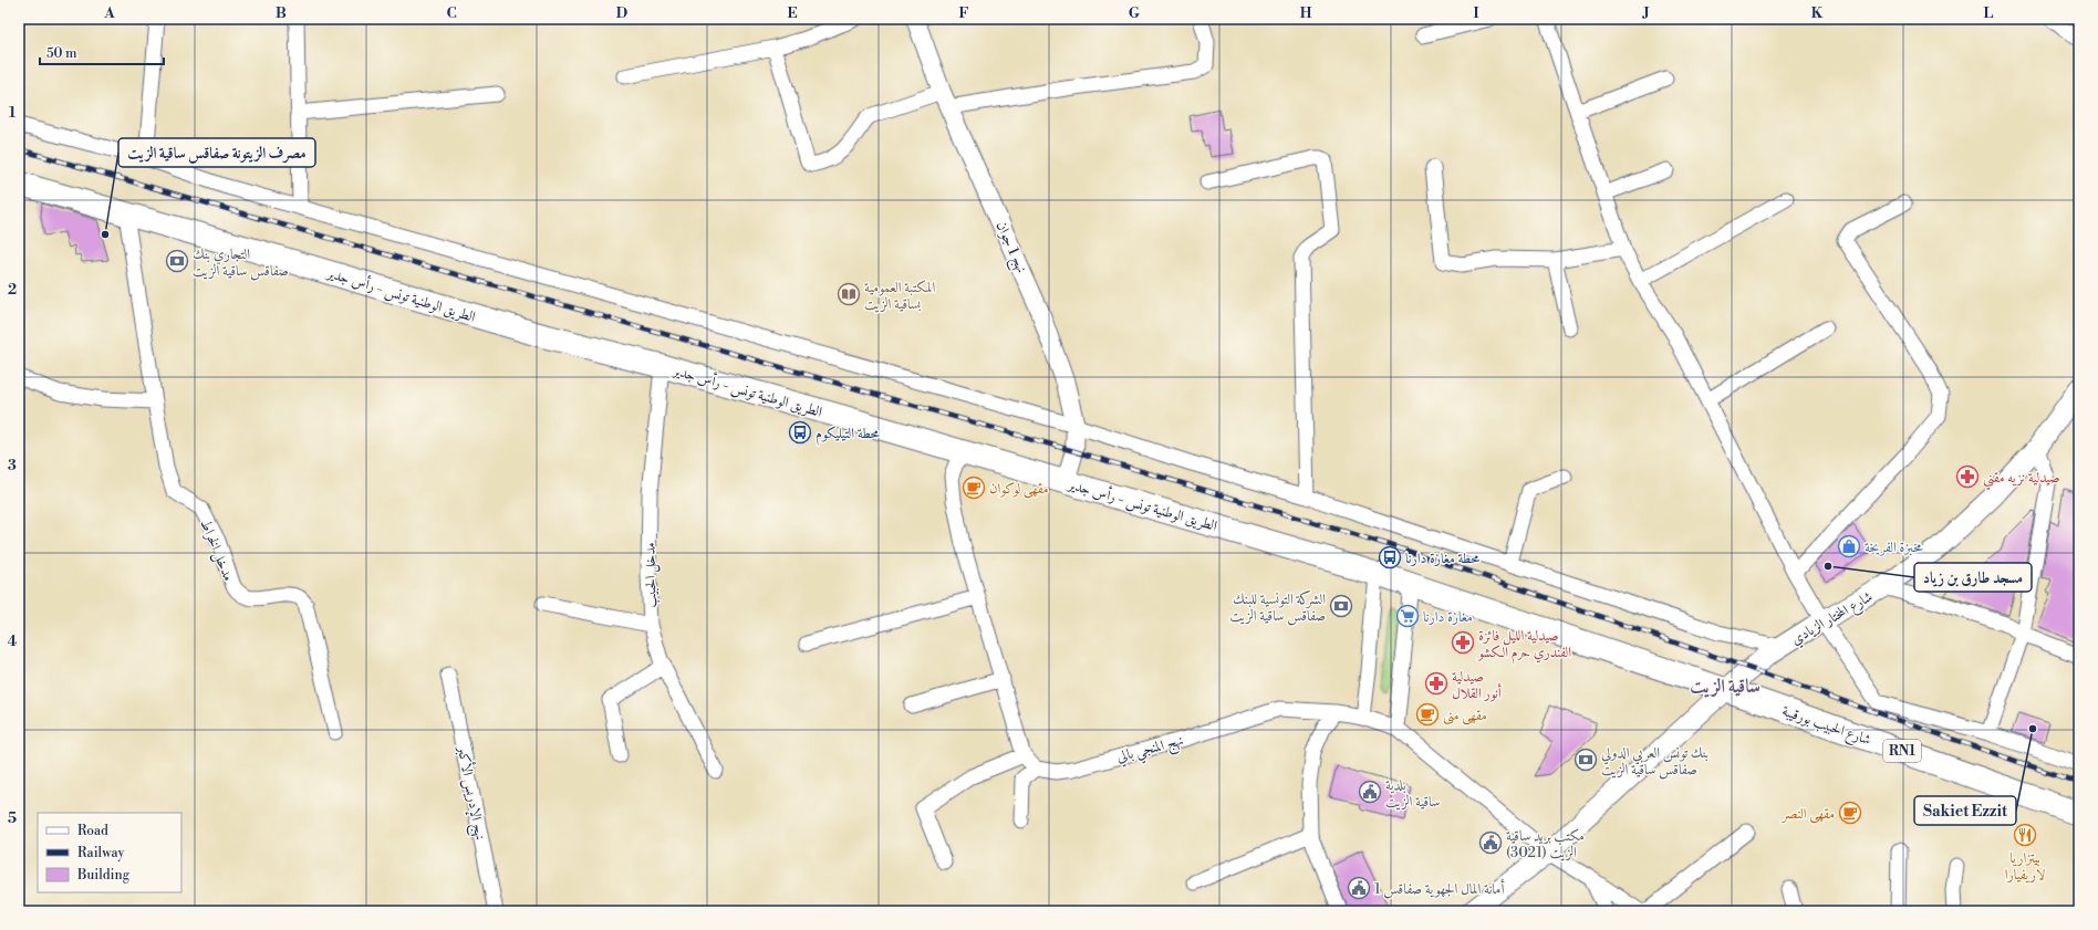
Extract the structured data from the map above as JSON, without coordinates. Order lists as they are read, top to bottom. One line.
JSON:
{"streets":{"main road":["الطريق الوطنية تونس - رأس جدير","شارع المختار الزيادي","شارع الحبيب بورقيبة","RN1"],"street":["نهج 1 جوان","مدخل الخراط","مدخل الحبيب","نهج المنجي بالي","نهج الإدريس الأكبر"]},"crossings":[["نهج 1 جوان","الطريق الوطنية تونس - رأس جدير"],["الطريق الوطنية تونس - رأس جدير","مدخل الخراط"],["الطريق الوطنية تونس - رأس جدير","مدخل الحبيب"],["الطريق الوطنية تونس - رأس جدير","شارع المختار الزيادي"],["الطريق الوطنية تونس - رأس جدير","شارع الحبيب بورقيبة"],["شارع المختار الزيادي","شارع الحبيب بورقيبة"],["شارع المختار الزيادي","نهج المنجي بالي"]],"districts":["ساقية الزيت"],"places":{"other":["مصرف الزيتونة صفاقس ساقية الزيت","مسجد طارق بن زياد","Sakiet Ezzit"],"bank":["التجاري بنك صفاقس ساقية الزيت","الشركة التونسية للبنك صفاقس ساقية الزيت","بنك تونس العربي الدولي صفاقس ساقية الزيت"],"library":["المكتبة العمومية بساقية الزيت"],"bus stop":["محطة التيليكوم","محطة مغازة دارنا"],"pharmacy":["صيدلية نزيه مقني","صيدلية الليل فائزة الفندري حرم الكشو","صيدلية أنور القلال"],"cafe":["مقهى لوكوان","مقهى منى","مقهى النصر"],"shop":["مخبزة الفريخة"],"supermarket":["مغازة دارنا"],"public building":["بلدية ساقية الزيت","مكتب بريد ساقية الزيت (3021)","أمانة المال الجهوية صفاقس 1"],"restaurant":["بيتزاريا لاريفيارا"]},"legend":["Road","Railway","Building"],"scale_bar":"50 m","grid":{"columns":["A","B","C","D","E","F","G","H","I","J","K","L"],"rows":["1","2","3","4","5"]}}
